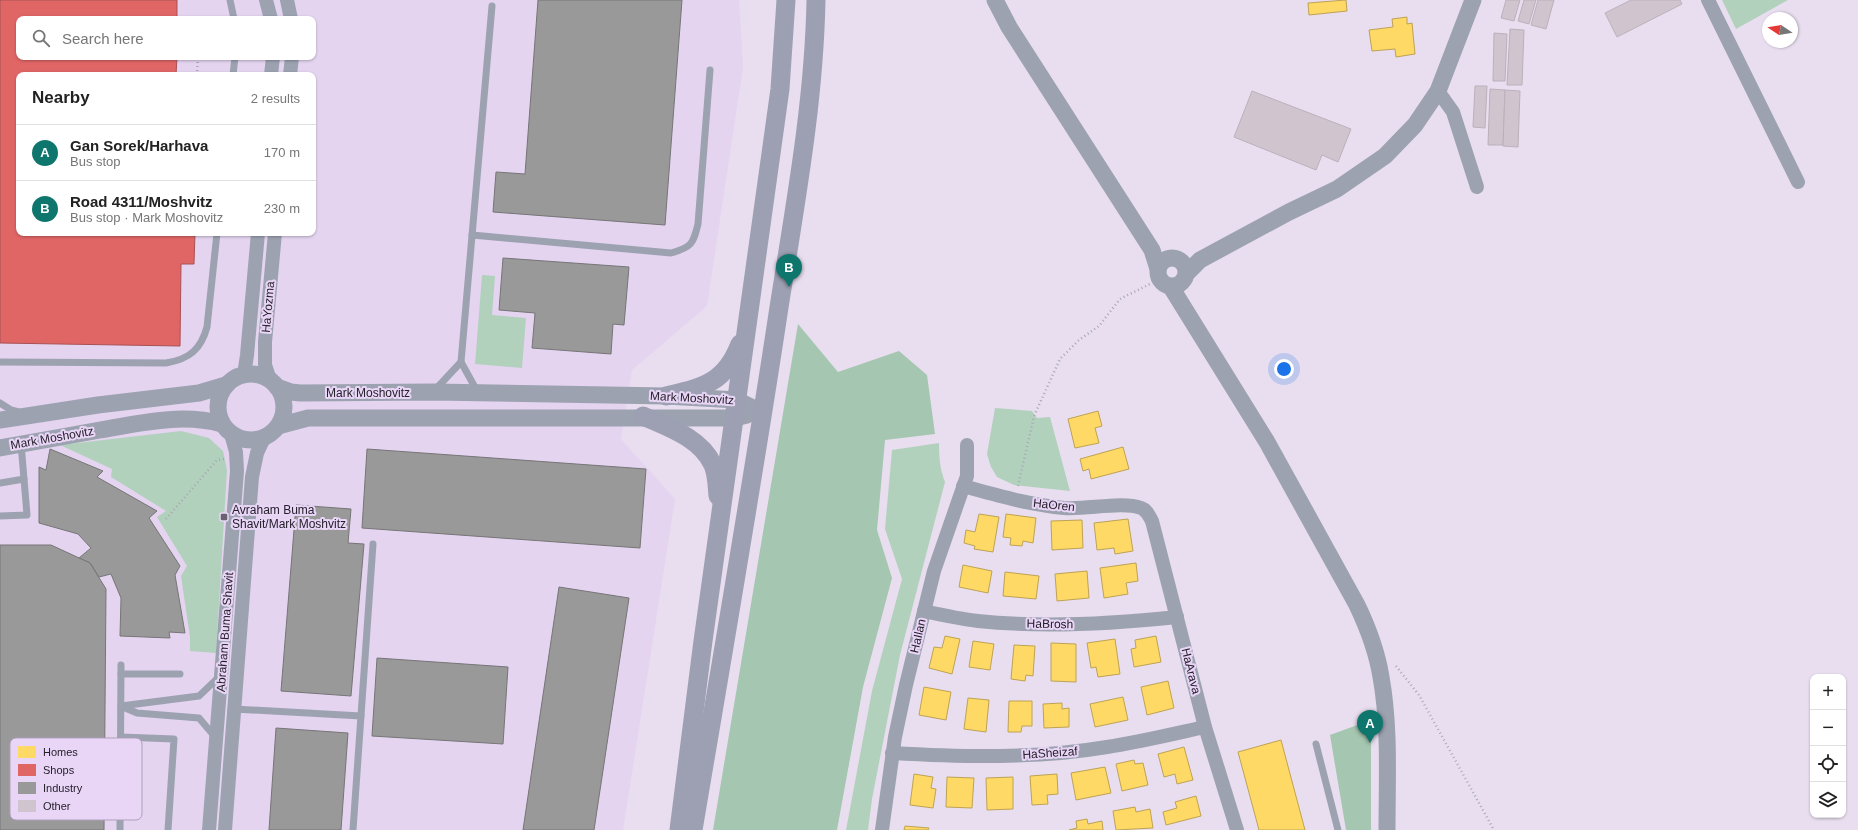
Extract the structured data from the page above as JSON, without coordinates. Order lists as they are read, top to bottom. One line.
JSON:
{"streets":{"street":["HaYozma","Mark Moshovitz","HaOren","HaBrosh","Abraham Buma Shavit","HaIlan","HaArava","HaSheizaf"]},"crossings":[["HaYozma","Mark Moshovitz"],["HaYozma","Abraham Buma Shavit"],["Mark Moshovitz","Abraham Buma Shavit"],["HaOren","HaIlan"],["HaOren","HaArava"],["HaBrosh","HaIlan"],["HaBrosh","HaArava"],["HaIlan","HaSheizaf"],["HaArava","HaSheizaf"]],"places":{"transit":["Avraham Buma Shavit/Mark Moshvitz"]},"legend":["Homes","Shops","Industry","Other"],"north":"left","page":{"search":"Search here","heading":["Nearby","2 results"],"list":[{"mark":"A","name":"Gan Sorek/Harhava","note":"Bus stop","value":"170 m"},{"mark":"B","name":"Road 4311/Moshvitz","note":"Bus stop · Mark Moshovitz","value":"230 m"}],"pins":["B","A"],"map_buttons":["+","−"]}}
